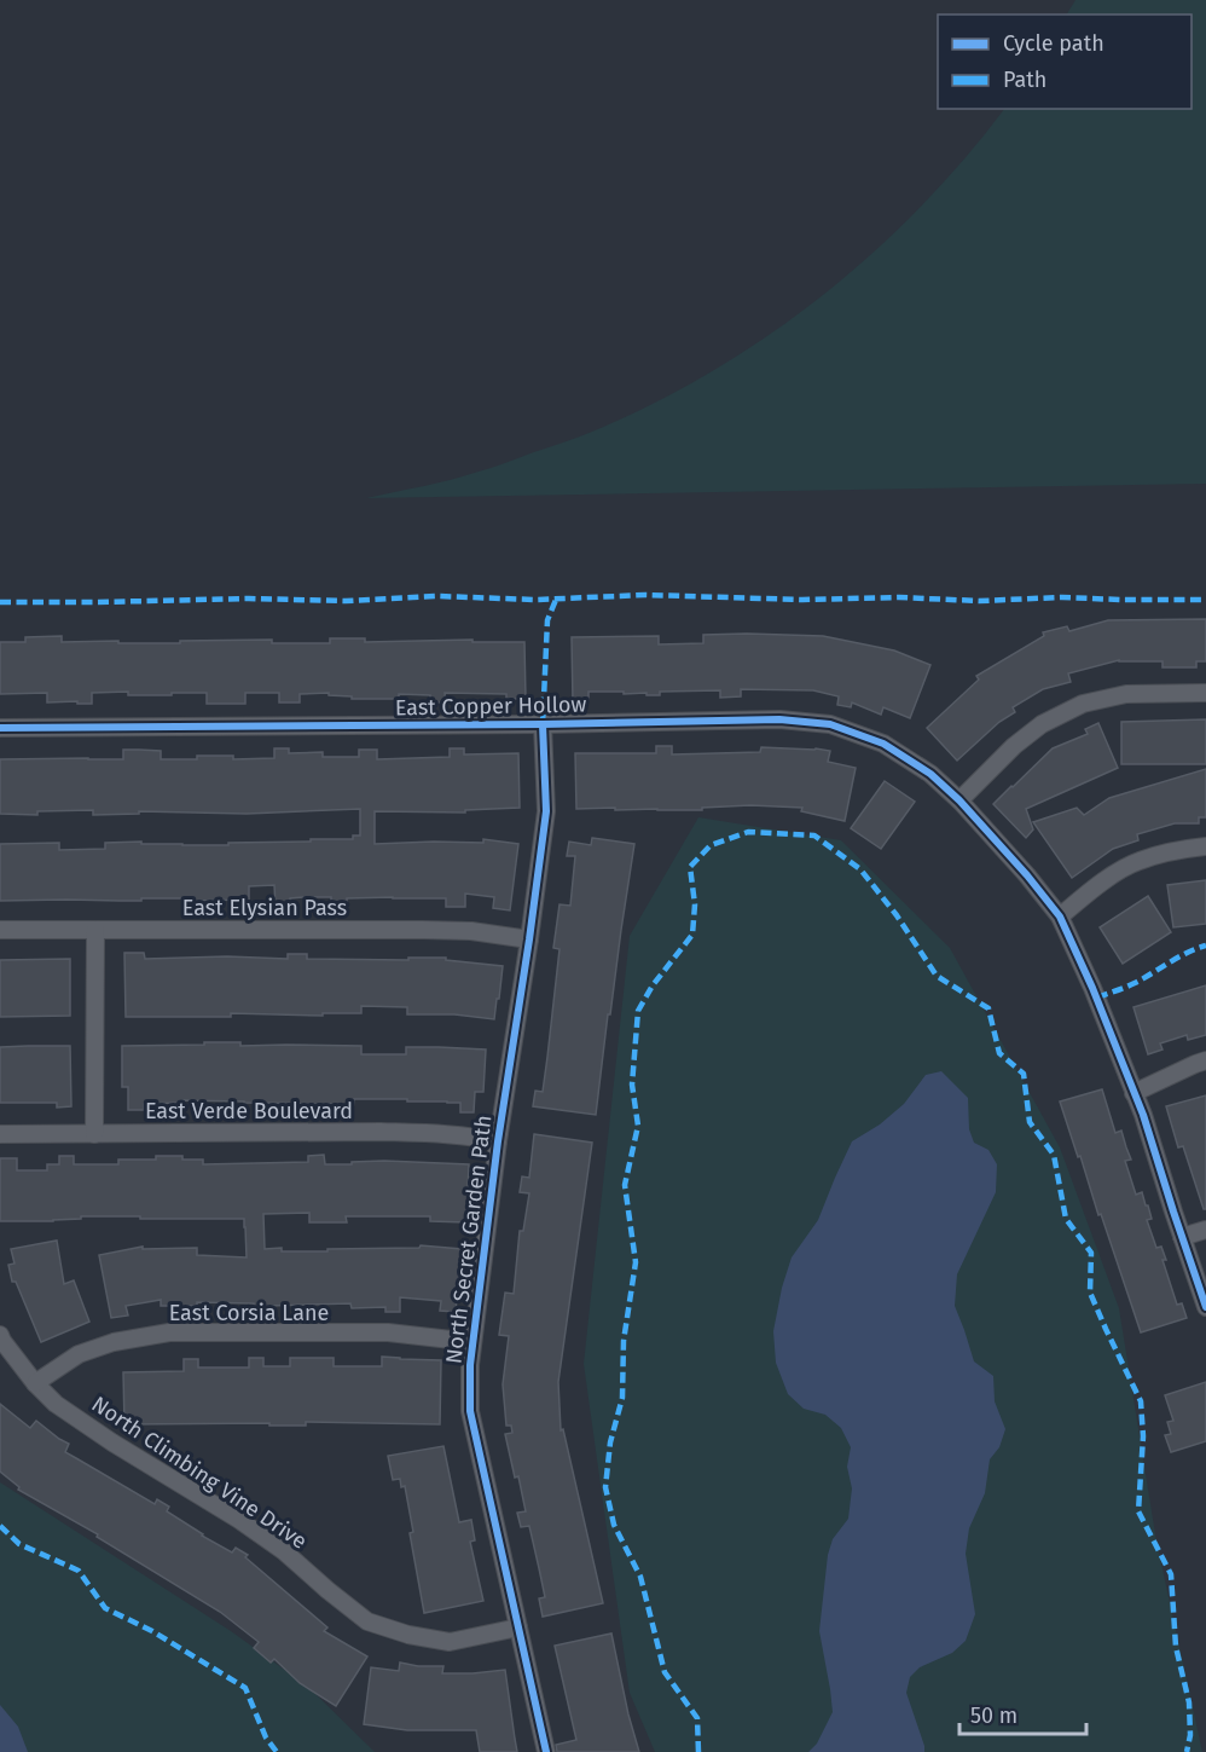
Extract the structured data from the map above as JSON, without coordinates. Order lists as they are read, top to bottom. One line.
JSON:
{"streets":{"street":["East Copper Hollow","East Elysian Pass","East Verde Boulevard","North Secret Garden Path","East Corsia Lane","North Climbing Vine Drive"]},"crossings":[["East Copper Hollow","North Secret Garden Path"],["East Elysian Pass","North Secret Garden Path"],["East Verde Boulevard","North Secret Garden Path"],["North Secret Garden Path","East Corsia Lane"],["North Secret Garden Path","North Climbing Vine Drive"],["East Corsia Lane","North Climbing Vine Drive"]],"legend":["Cycle path","Path"],"scale_bar":"50 m"}
